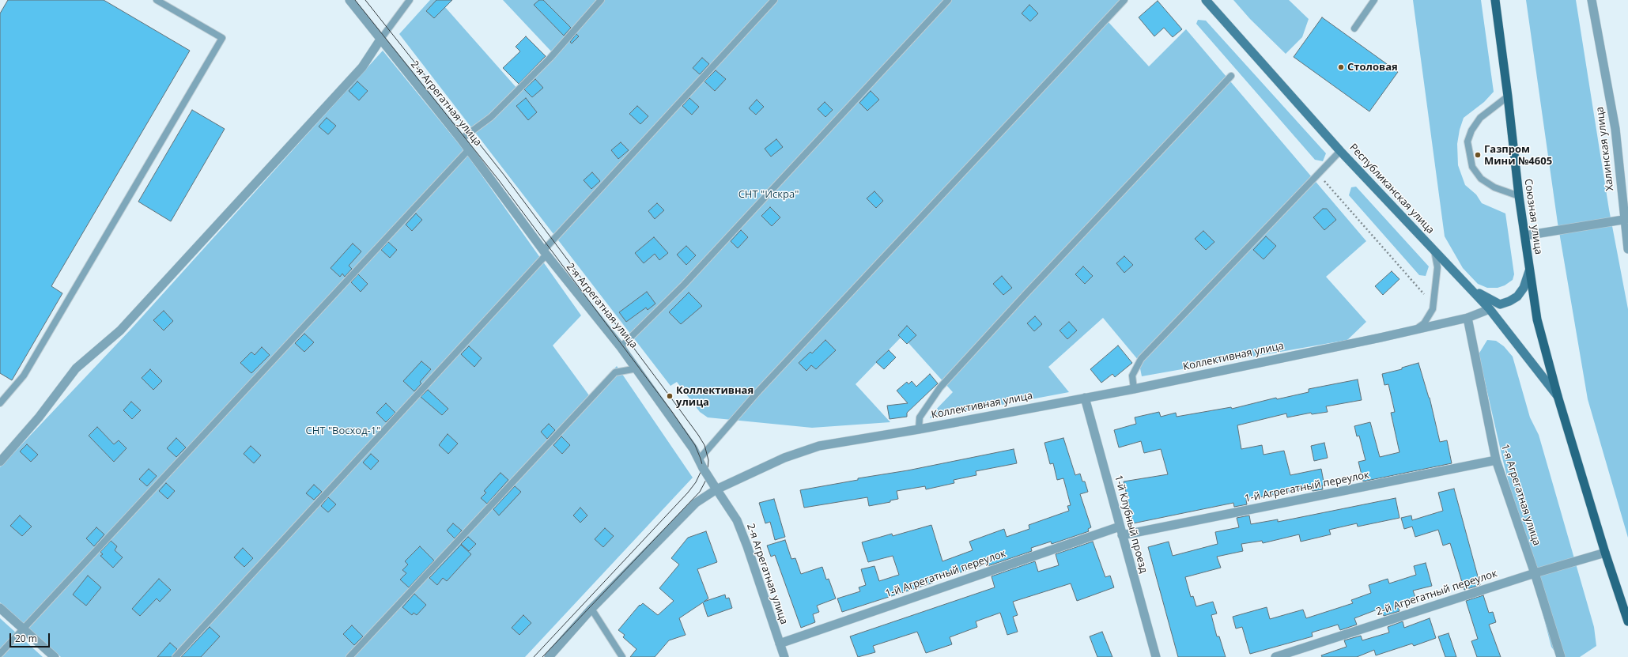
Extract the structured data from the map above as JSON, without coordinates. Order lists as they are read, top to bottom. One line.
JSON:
{"streets":{"main road":["Республиканская улица","Союзная улица"],"street":["2-я Агрегатная улица","Халинская улица","Коллективная улица","1-й Агрегатный переулок","1-я Агрегатная улица","1-й Клубный проезд","2-й Агрегатный переулок"]},"crossings":[["2-я Агрегатная улица","Коллективная улица"],["2-я Агрегатная улица","1-й Агрегатный переулок"],["Республиканская улица","Союзная улица"],["Республиканская улица","Коллективная улица"],["Коллективная улица","1-я Агрегатная улица"],["Коллективная улица","1-й Клубный проезд"],["1-й Агрегатный переулок","1-я Агрегатная улица"],["1-й Агрегатный переулок","1-й Клубный проезд"],["1-я Агрегатная улица","2-й Агрегатный переулок"]],"parks":["СНТ \"Искра\"","СНТ \"Восход-1\""],"places":["Столовая","Газпром Мини №4605","Коллективная улица"],"scale_bar":"20 m"}
